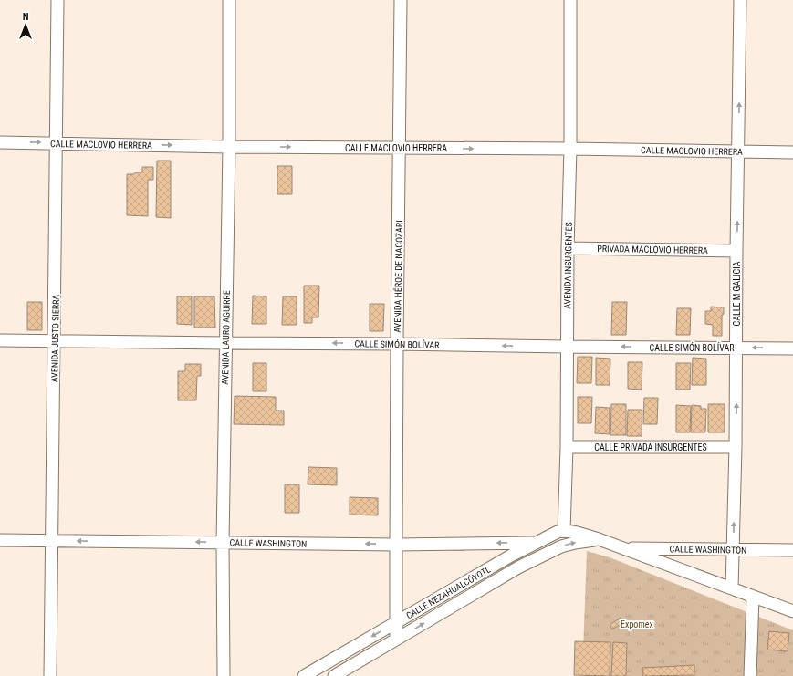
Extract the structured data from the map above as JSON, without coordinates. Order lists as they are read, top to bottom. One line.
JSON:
{"streets":{"street":["CALLE MACLOVIO HERRERA","PRIVADA MACLOVIO HERRERA","AVENIDA INSURGENTES","AVENIDA HÉROE DE NACOZARI","CALLE M GALICIA","AVENIDA LAURO AGUIRRE","AVENIDA JUSTO SIERRA","CALLE SIMÓN BOLÍVAR","CALLE PRIVADA INSURGENTES","CALLE WASHINGTON","CALLE NEZAHUALCÓYOTL"]},"crossings":[["CALLE MACLOVIO HERRERA","AVENIDA INSURGENTES"],["CALLE MACLOVIO HERRERA","AVENIDA HÉROE DE NACOZARI"],["CALLE MACLOVIO HERRERA","CALLE M GALICIA"],["CALLE MACLOVIO HERRERA","AVENIDA LAURO AGUIRRE"],["CALLE MACLOVIO HERRERA","AVENIDA JUSTO SIERRA"],["PRIVADA MACLOVIO HERRERA","AVENIDA INSURGENTES"],["PRIVADA MACLOVIO HERRERA","CALLE M GALICIA"],["AVENIDA INSURGENTES","CALLE SIMÓN BOLÍVAR"],["AVENIDA INSURGENTES","CALLE PRIVADA INSURGENTES"],["AVENIDA INSURGENTES","CALLE NEZAHUALCÓYOTL"],["AVENIDA HÉROE DE NACOZARI","CALLE SIMÓN BOLÍVAR"],["AVENIDA HÉROE DE NACOZARI","CALLE WASHINGTON"],["AVENIDA HÉROE DE NACOZARI","CALLE NEZAHUALCÓYOTL"],["CALLE M GALICIA","CALLE SIMÓN BOLÍVAR"],["CALLE M GALICIA","CALLE PRIVADA INSURGENTES"],["CALLE M GALICIA","CALLE WASHINGTON"],["CALLE M GALICIA","CALLE NEZAHUALCÓYOTL"],["AVENIDA LAURO AGUIRRE","CALLE SIMÓN BOLÍVAR"],["AVENIDA LAURO AGUIRRE","CALLE WASHINGTON"],["AVENIDA JUSTO SIERRA","CALLE SIMÓN BOLÍVAR"],["AVENIDA JUSTO SIERRA","CALLE WASHINGTON"],["CALLE WASHINGTON","CALLE NEZAHUALCÓYOTL"]],"one_way":["CALLE MACLOVIO HERRERA","CALLE M GALICIA","CALLE SIMÓN BOLÍVAR","CALLE WASHINGTON"],"parks":["Expomex"],"north":"top"}
